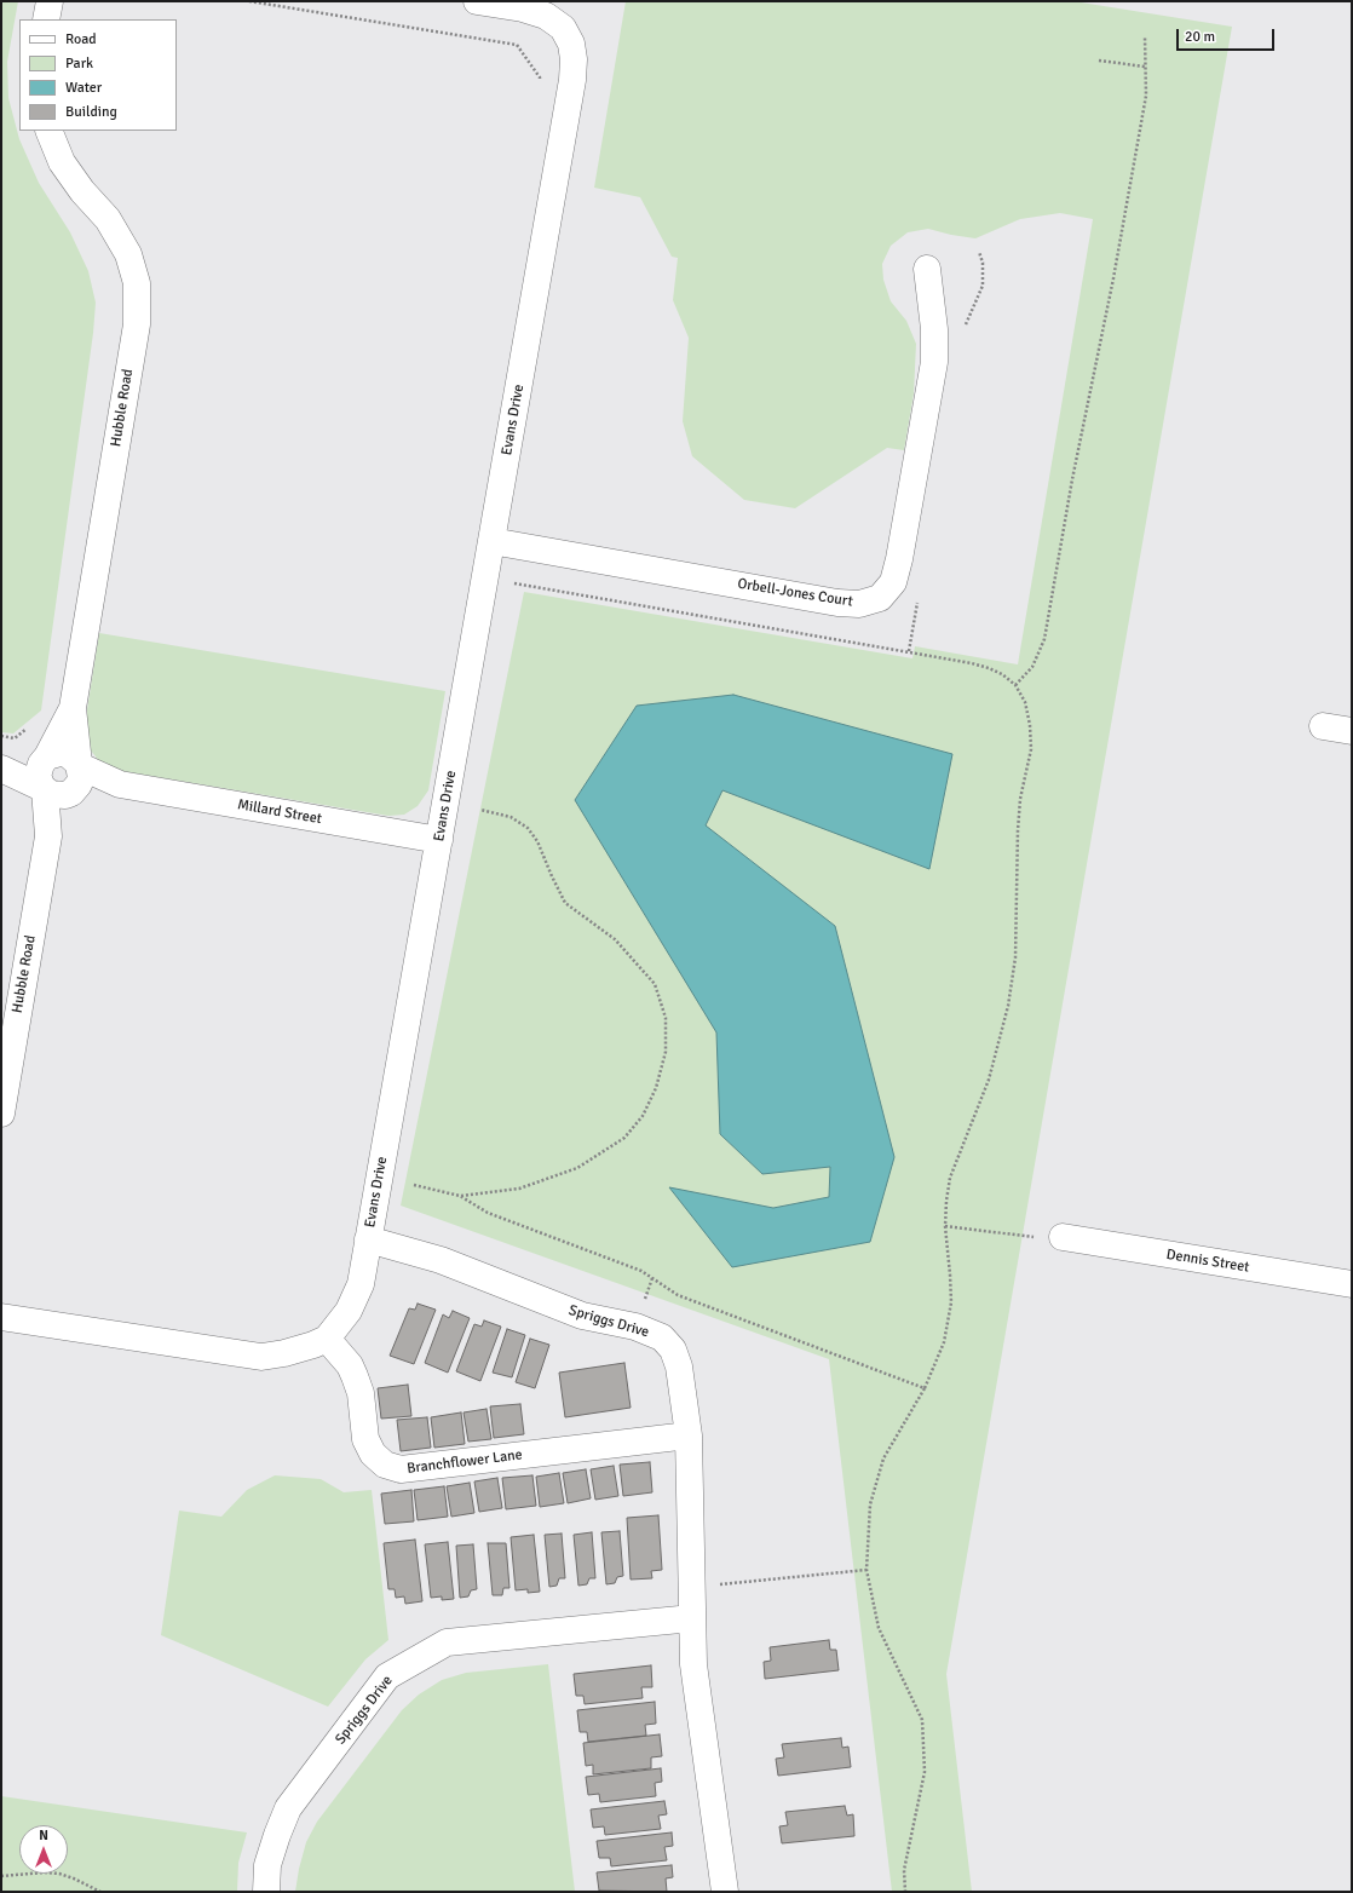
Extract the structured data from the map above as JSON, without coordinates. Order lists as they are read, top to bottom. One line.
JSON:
{"streets":{"street":["Hubble Road","Evans Drive","Orbell-Jones Court","Millard Street","Dennis Street","Spriggs Drive","Branchflower Lane"]},"crossings":[["Hubble Road","Millard Street"],["Evans Drive","Orbell-Jones Court"],["Evans Drive","Millard Street"],["Evans Drive","Spriggs Drive"],["Evans Drive","Branchflower Lane"],["Spriggs Drive","Branchflower Lane"]],"legend":["Road","Park","Water","Building"],"scale_bar":"20 m","north":"top"}
